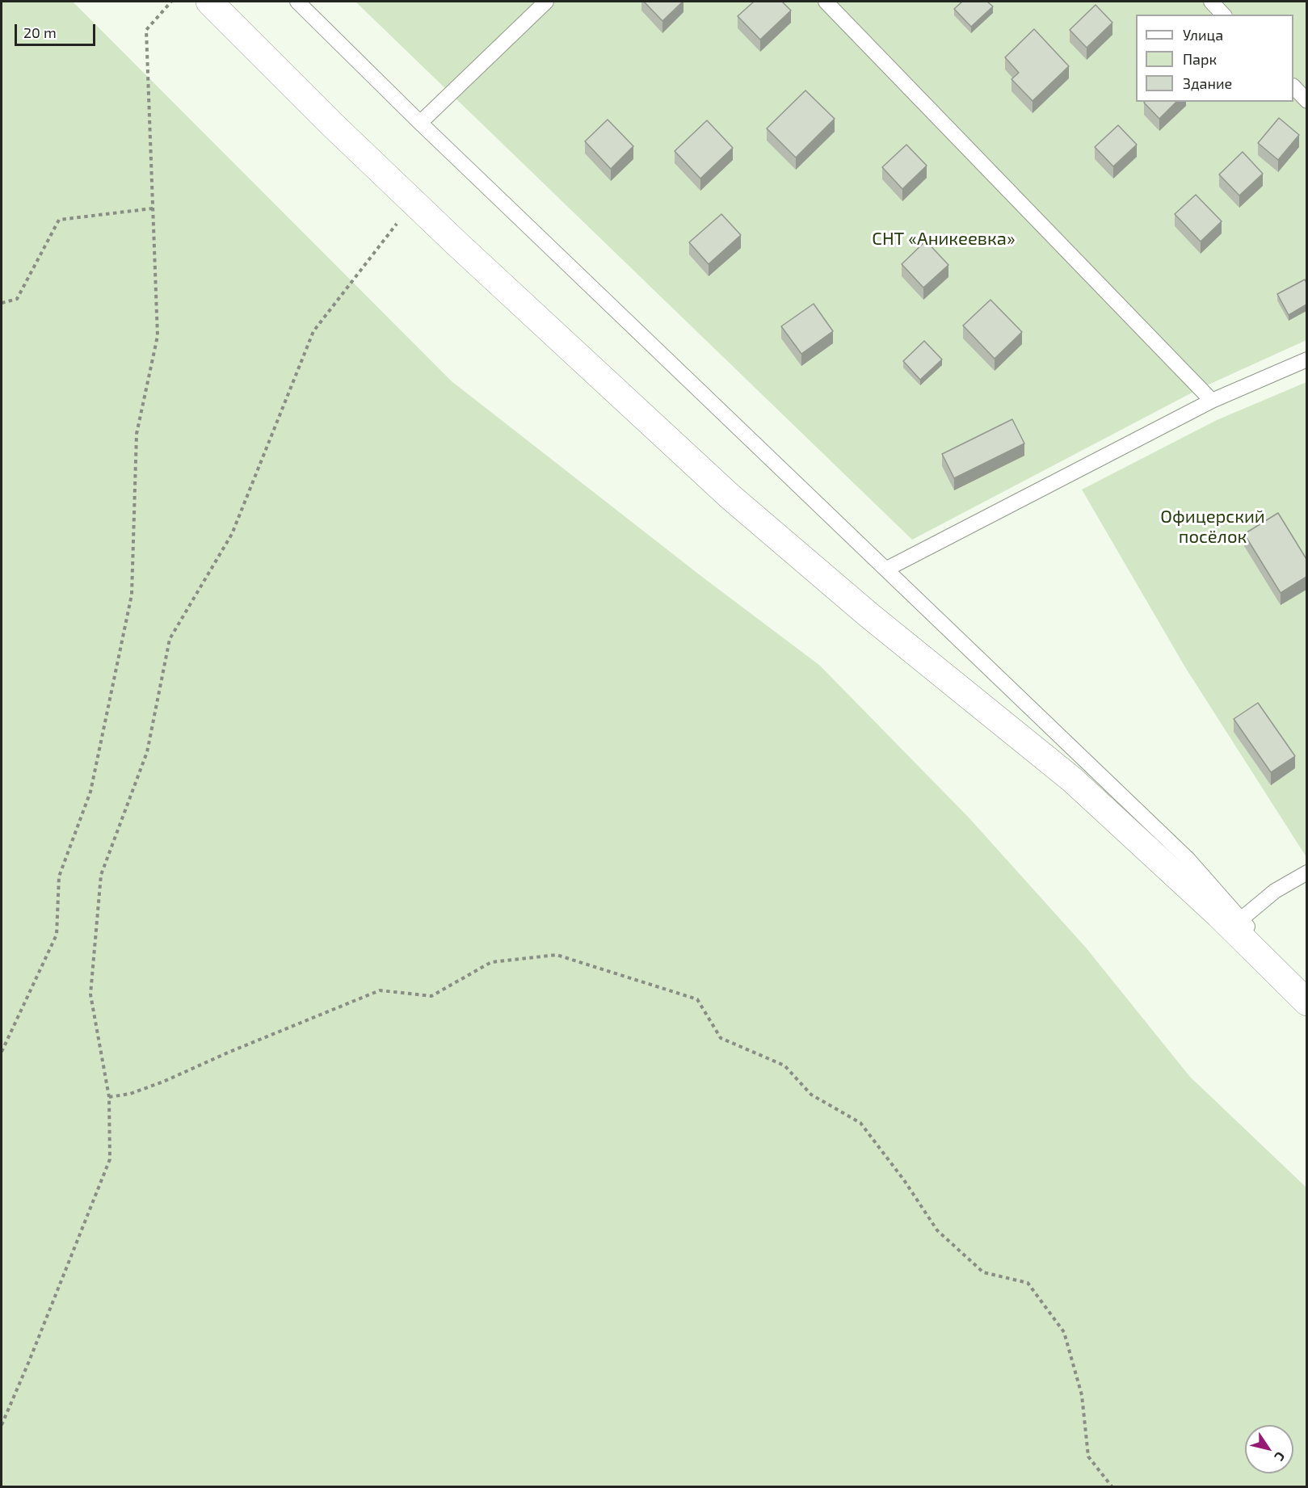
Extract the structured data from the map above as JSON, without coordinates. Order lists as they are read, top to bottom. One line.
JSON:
{"parks":["СНТ «Аникеевка»","Офицерский посёлок"],"legend":["Улица","Парк","Здание"],"scale_bar":"20 m","north":"bottom right"}
